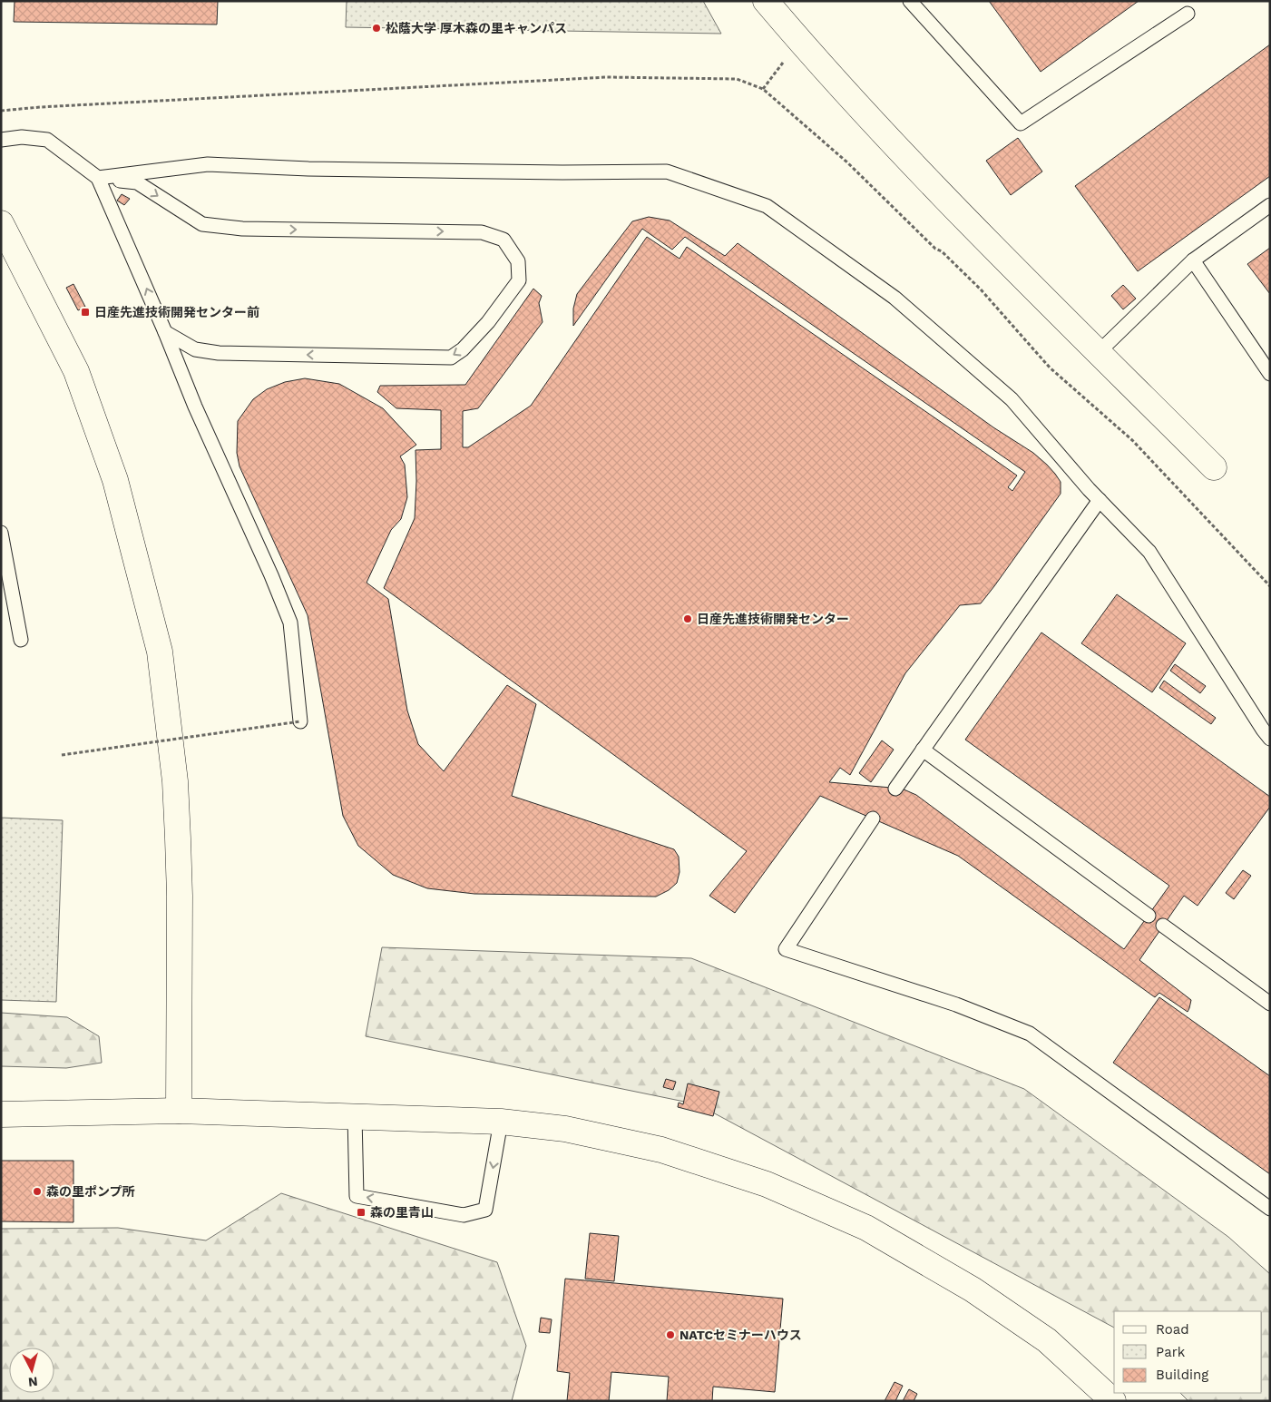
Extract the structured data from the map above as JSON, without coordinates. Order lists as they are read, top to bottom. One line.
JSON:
{"places":{"other":["松蔭大学 厚木森の里キャンパス","日産先進技術開発センター","森の里ポンプ所","NATCセミナーハウス"],"transit":["日産先進技術開発センター前","森の里青山"]},"legend":["Road","Park","Building"],"north":"bottom"}
